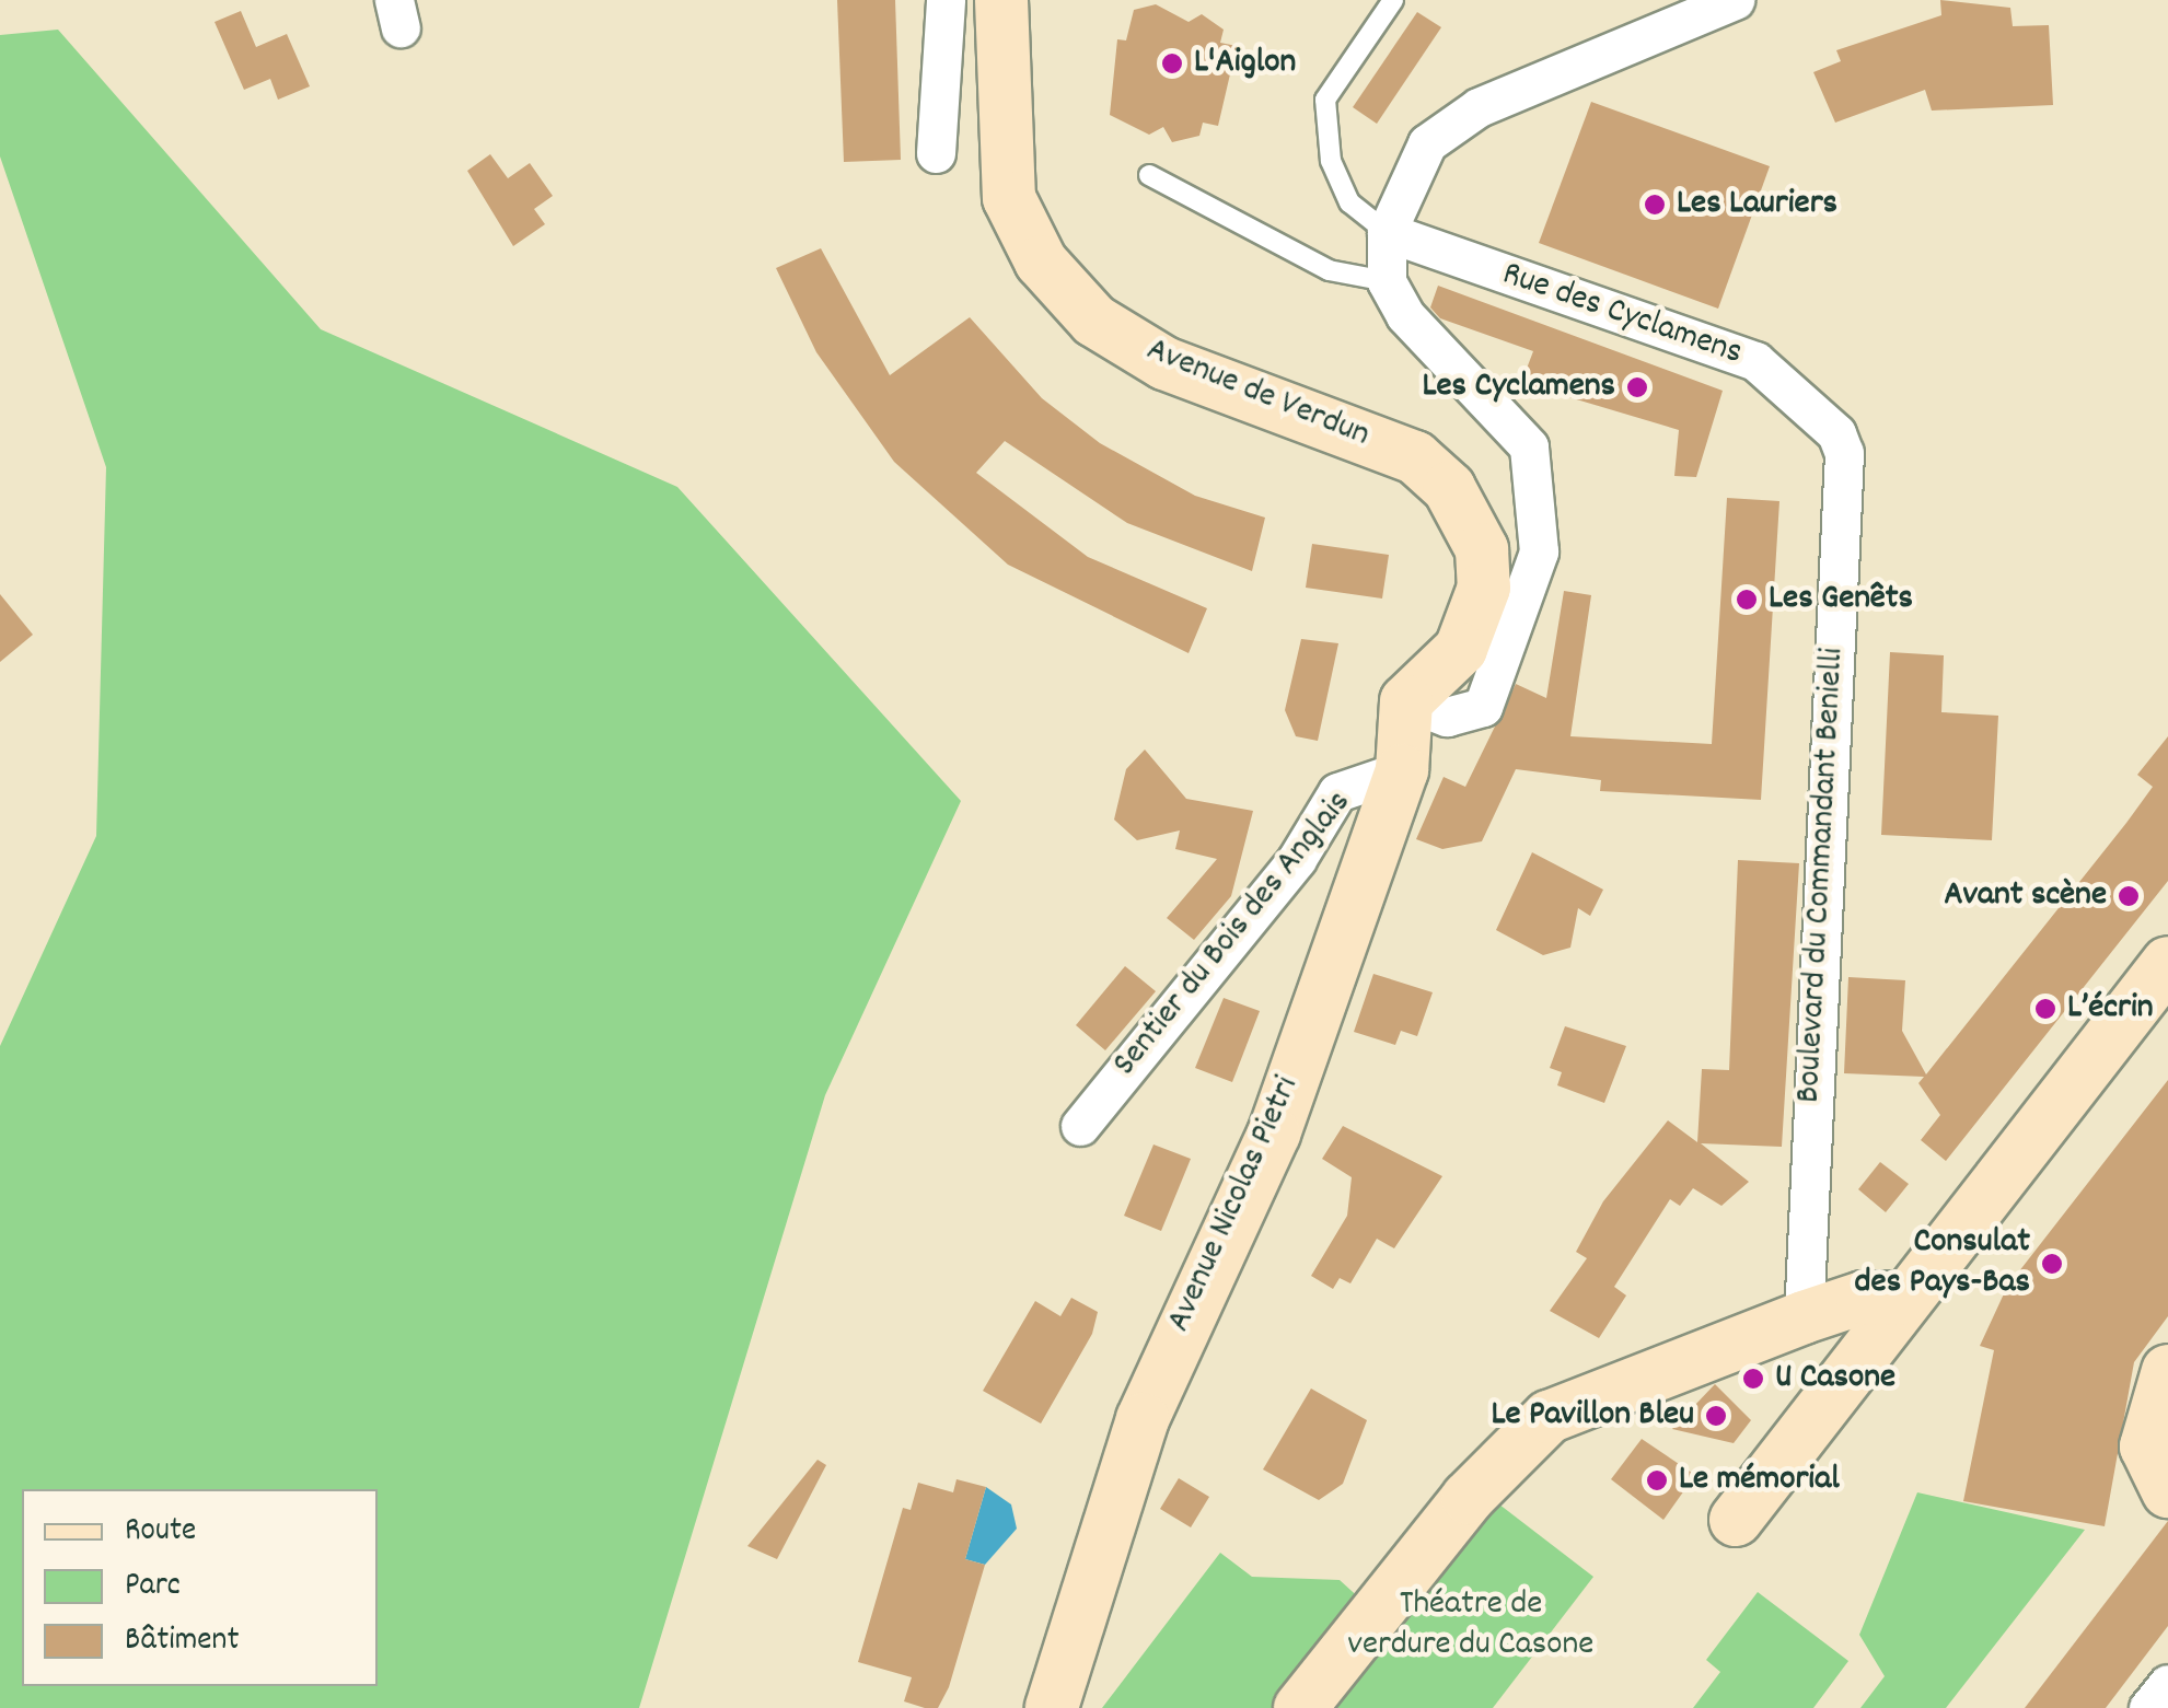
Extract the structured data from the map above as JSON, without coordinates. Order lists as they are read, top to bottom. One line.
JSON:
{"streets":{"main road":["Avenue de Verdun","Avenue Nicolas Pietri"],"street":["Rue des Cyclamens","Boulevard du Commandant Benielli","Sentier du Bois des Anglais"]},"crossings":[["Rue des Cyclamens","Boulevard du Commandant Benielli"],["Avenue de Verdun","Avenue Nicolas Pietri"],["Sentier du Bois des Anglais","Avenue Nicolas Pietri"]],"parks":["Théatre de verdure du Casone"],"places":["L'Aiglon","Les Lauriers","Les Cyclamens","Les Genêts","Avant scène","L’écrin","Consulat des Pays-Bas","U Casone","Le Pavillon Bleu","Le mémorial"],"legend":["Route","Parc","Bâtiment"]}
